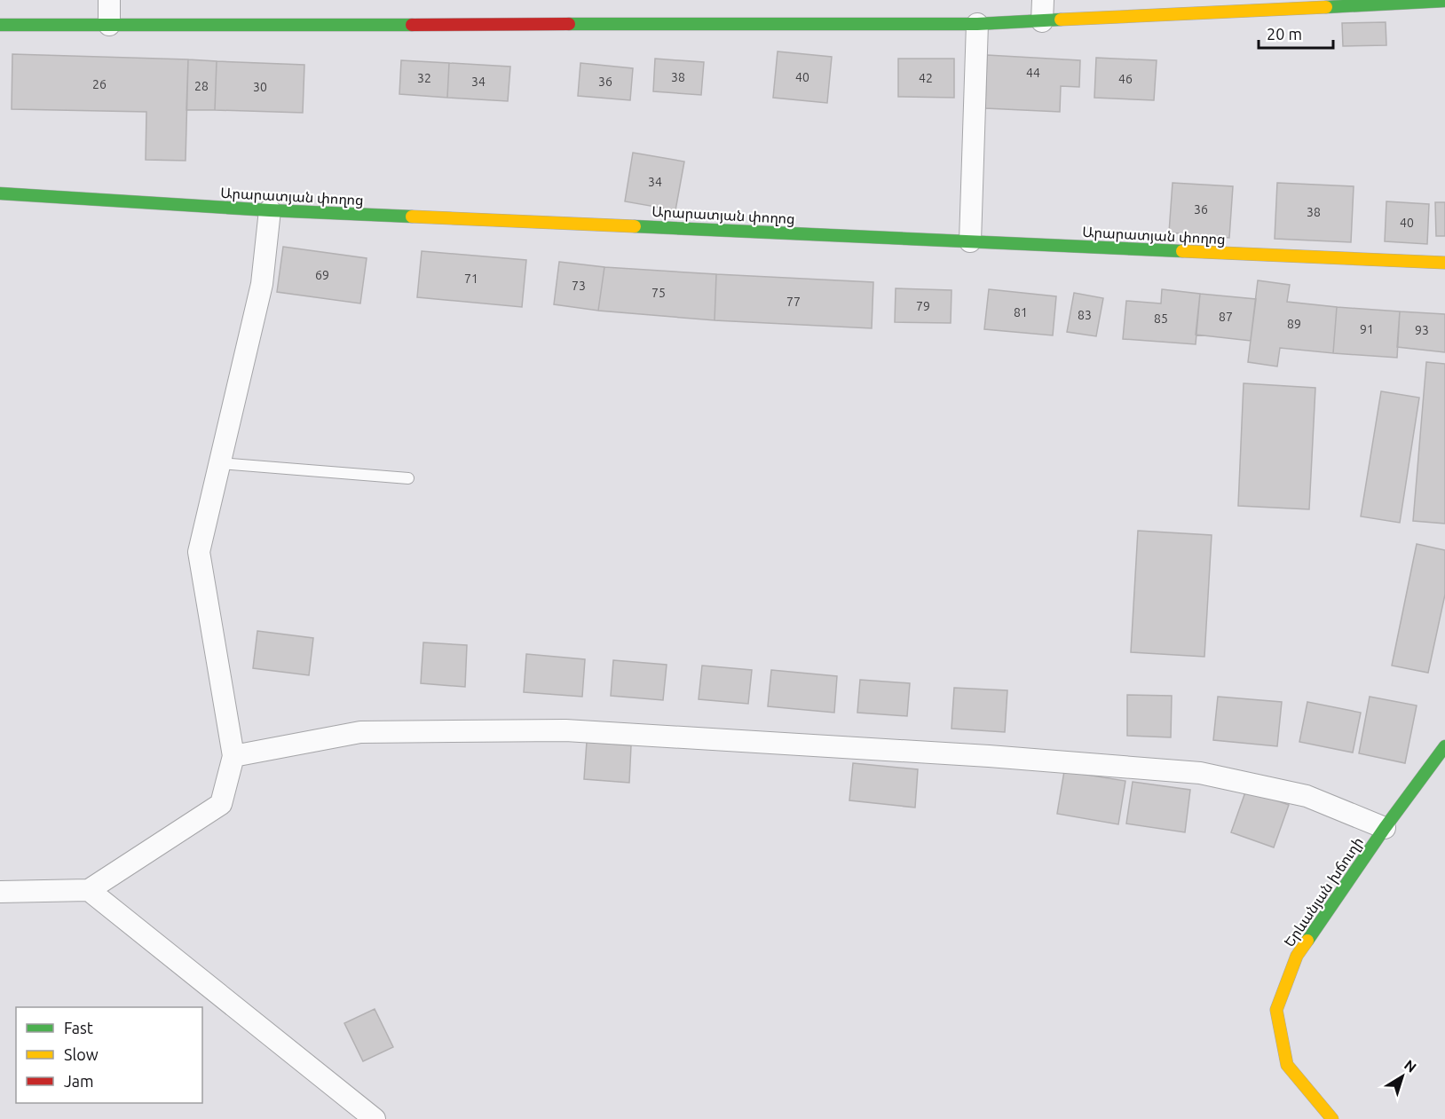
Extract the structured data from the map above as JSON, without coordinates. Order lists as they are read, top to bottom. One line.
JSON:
{"streets":{"main road":["Արարատյան փողոց","Երևանյան խճուղի"]},"house_numbers":["44","38","40","32","42","46","34","36","26","28","30","34","36","38","40","69","71","73","75","77","79","81","83","87","85","89","91","93"],"legend":["Fast","Slow","Jam"],"scale_bar":"20 m","north":"top right"}
